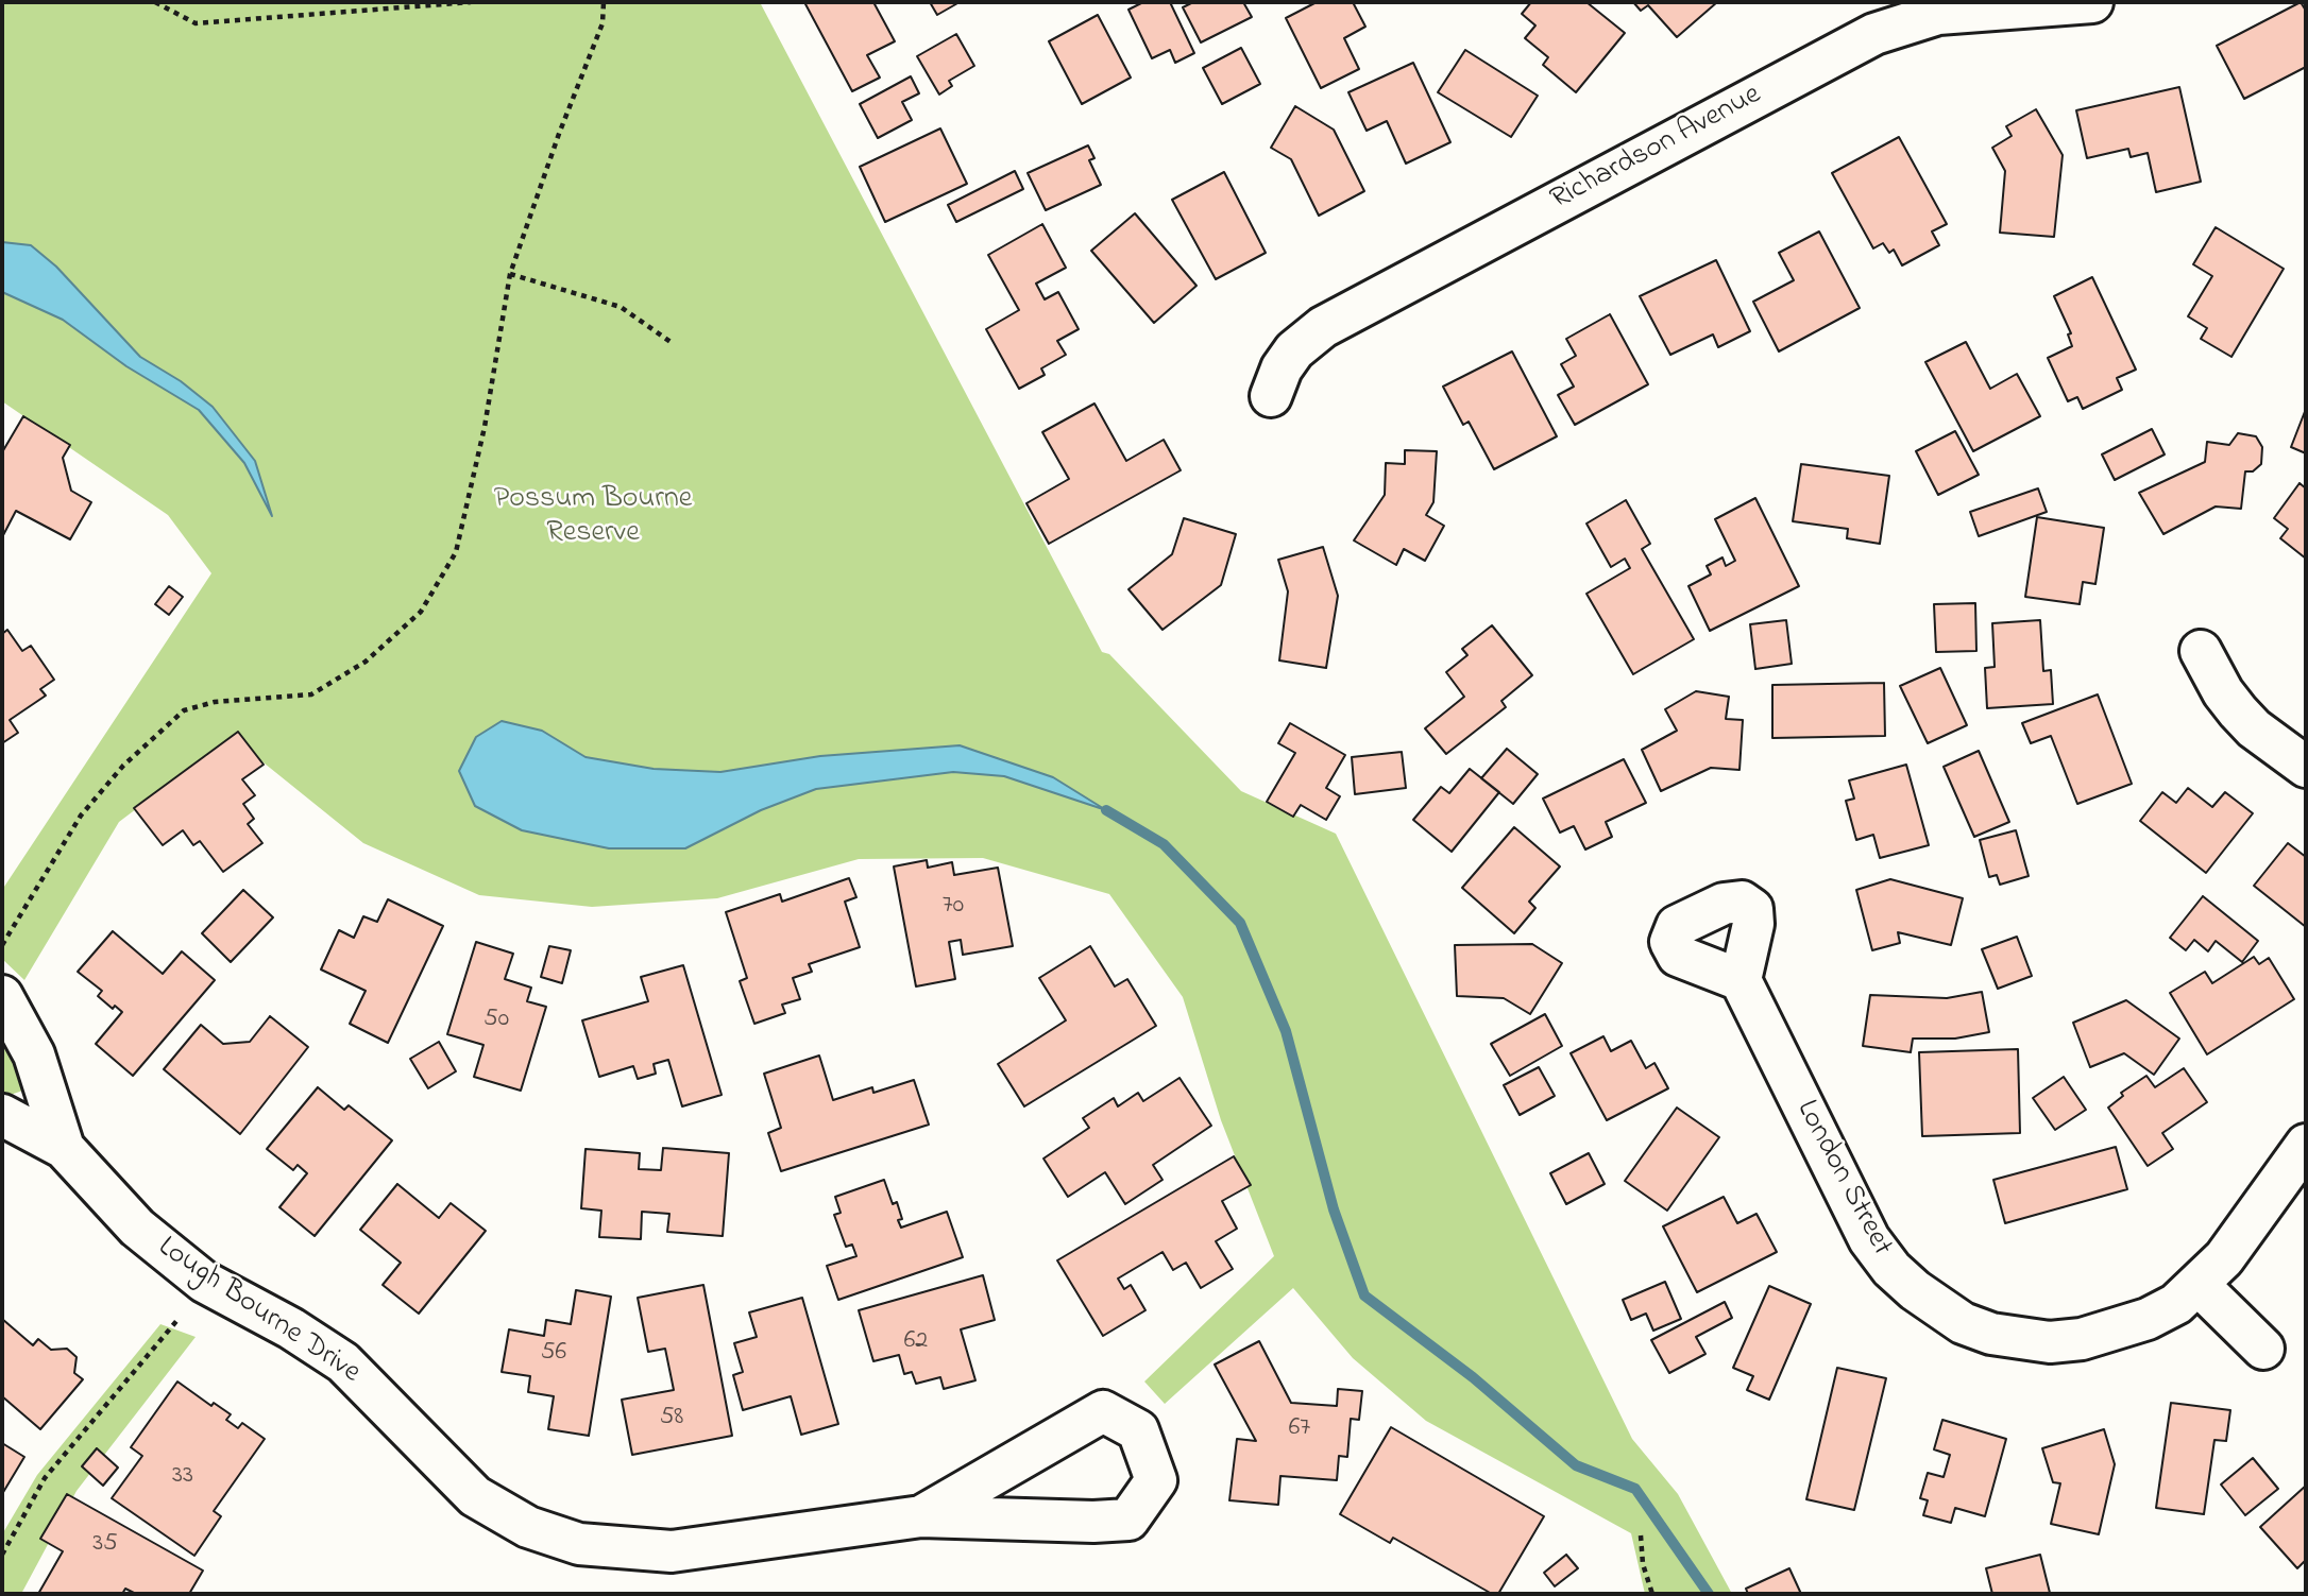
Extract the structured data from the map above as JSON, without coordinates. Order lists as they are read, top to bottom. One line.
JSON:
{"streets":{"street":["Richardson Avenue","London Street","Lough Bourne Drive"]},"parks":["Possum Bourne Reserve"],"house_numbers":["70","50","62","56","58","67","33","35"]}
